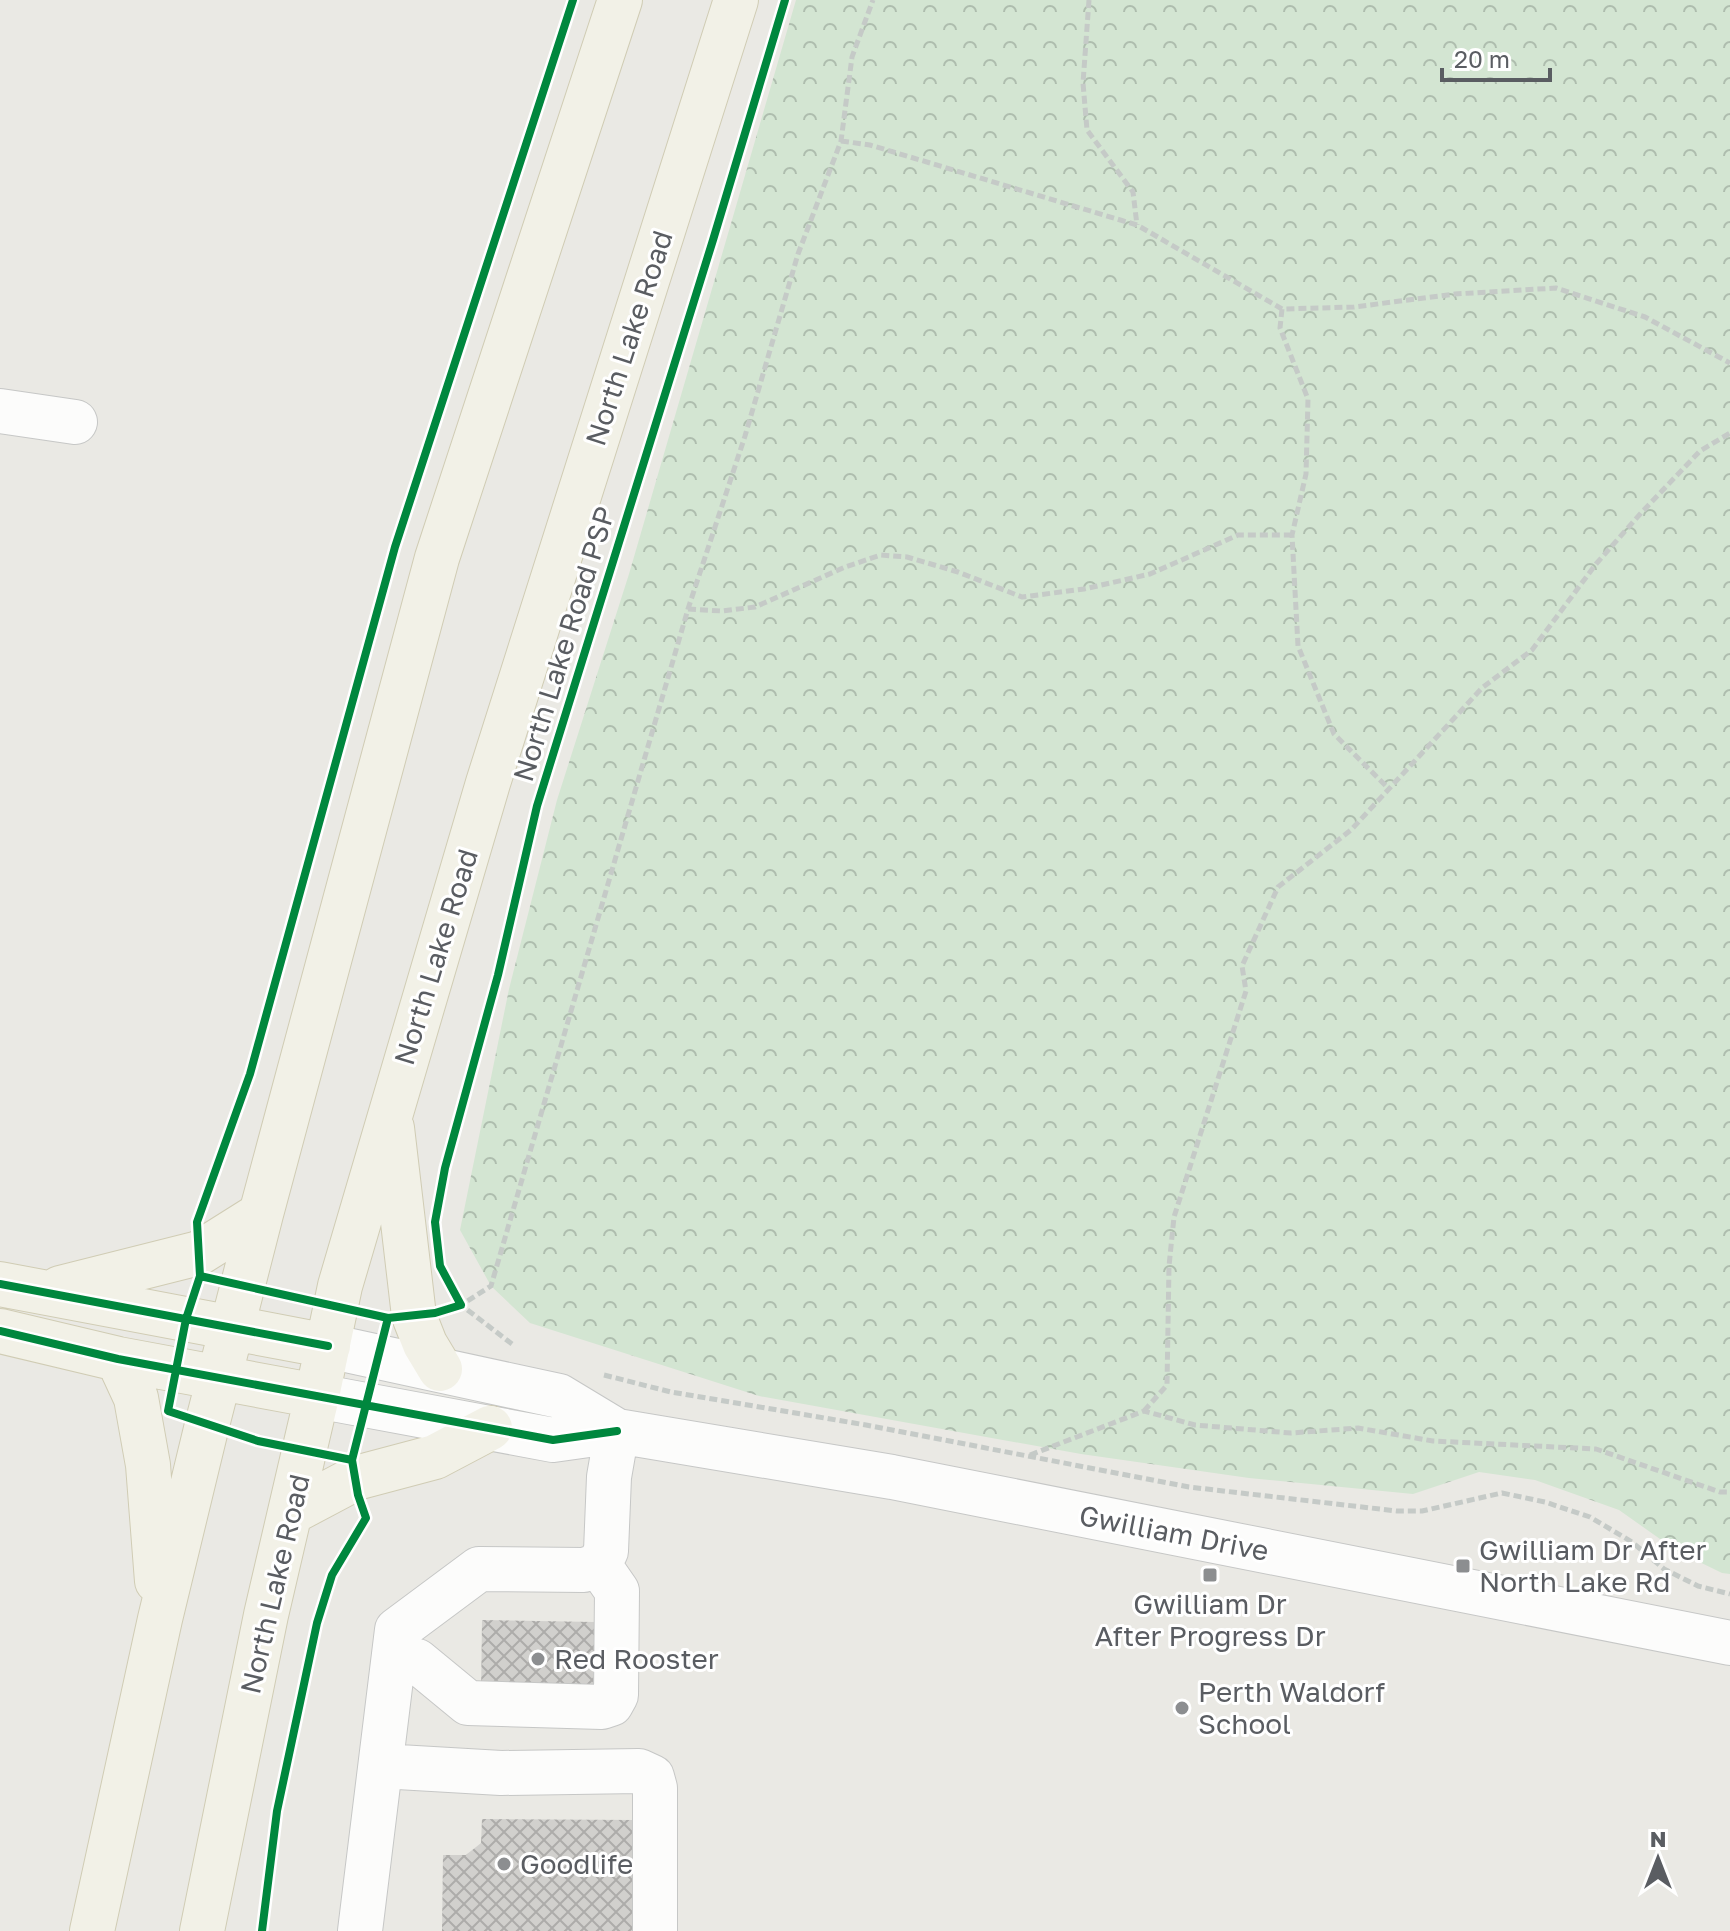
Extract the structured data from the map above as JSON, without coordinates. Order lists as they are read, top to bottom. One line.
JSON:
{"streets":{"main road":["North Lake Road"],"street":["Gwilliam Drive"],"cycle path":["North Lake Road PSP"]},"crossings":[["North Lake Road","Gwilliam Drive"]],"places":{"transit":["Gwilliam Dr After North Lake Rd","Gwilliam Dr After Progress Dr"],"other":["Red Rooster","Perth Waldorf School","Goodlife"]},"scale_bar":"20 m","north":"top"}
